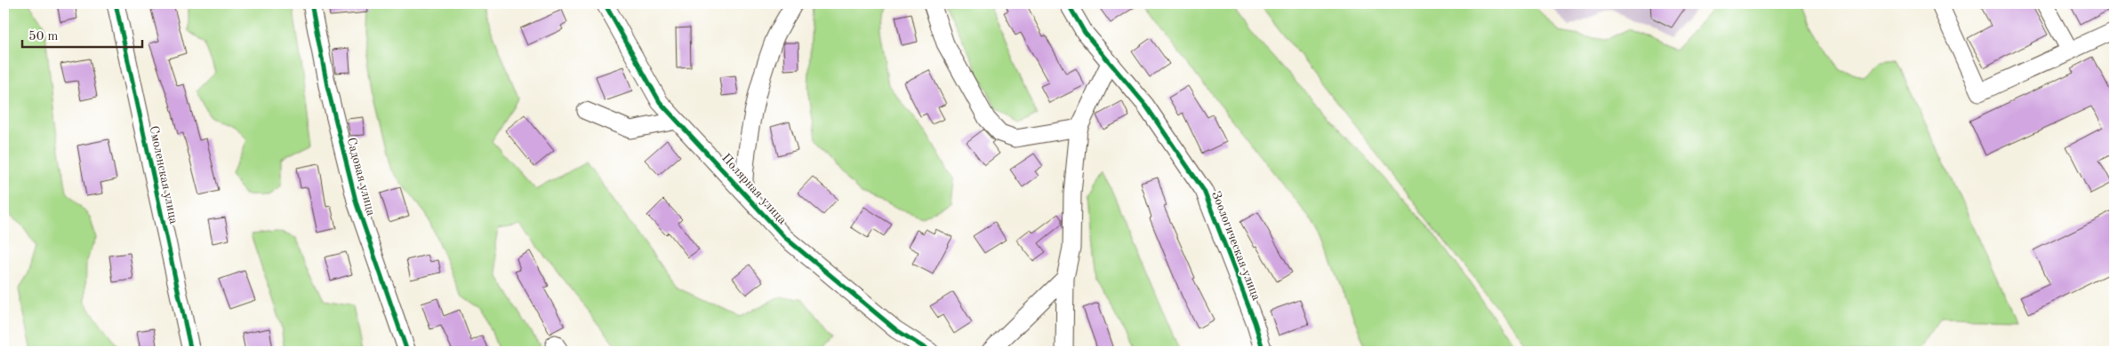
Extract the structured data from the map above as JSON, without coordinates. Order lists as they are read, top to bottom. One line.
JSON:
{"streets":{"street":["Смоленская улица","Садовая улица","Полярная улица","Зоологическая улица"]},"scale_bar":"50 m"}
